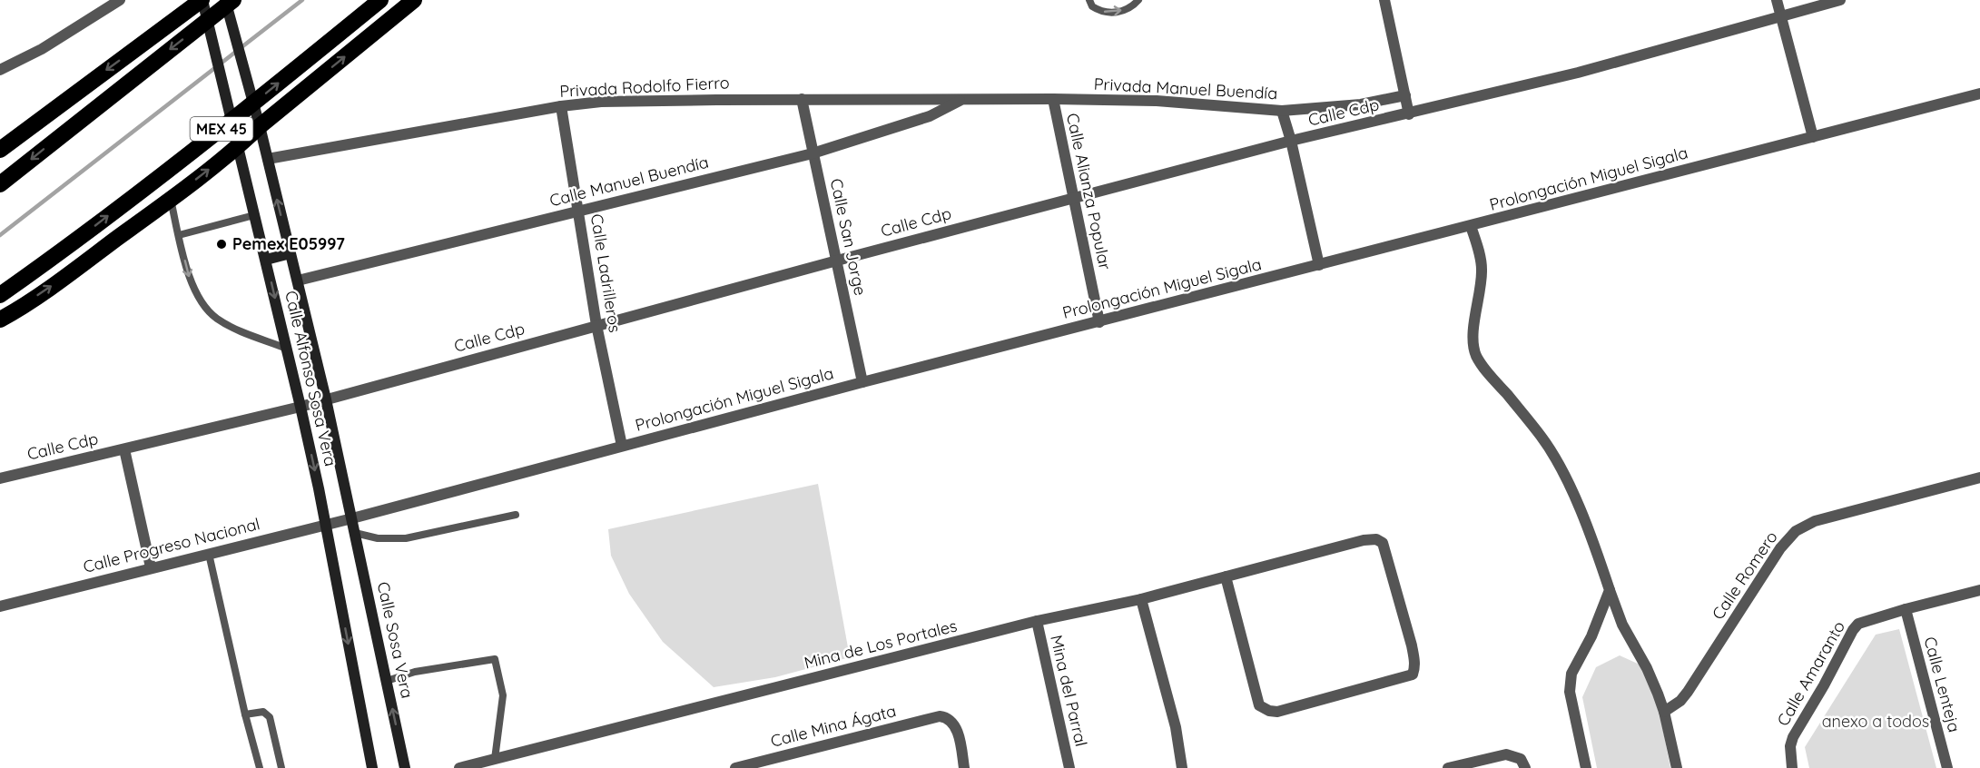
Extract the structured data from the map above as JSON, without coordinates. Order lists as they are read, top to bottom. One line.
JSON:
{"streets":{"highway":["MEX 45"],"main road":["Calle Alfonso Sosa Vera","Calle Sosa Vera"],"street":["Privada Rodolfo Fierro","Privada Manuel Buendía","Calle Cdp","Prolongación Miguel Sigala","Calle Manuel Buendía","Calle Alianza Popular","Calle San Jorge","Calle Ladrilleros","Calle Progreso Nacional","Calle Romero","Mina de Los Portales","Calle Amaranto","Calle Lenteja","Mina del Parral","Calle Mina Ágata"]},"crossings":[["Privada Rodolfo Fierro","Privada Manuel Buendía"],["Privada Rodolfo Fierro","Calle Manuel Buendía"],["Privada Rodolfo Fierro","Calle San Jorge"],["Privada Rodolfo Fierro","Calle Ladrilleros"],["Privada Rodolfo Fierro","Calle Alfonso Sosa Vera"],["Privada Manuel Buendía","Calle Manuel Buendía"],["Privada Manuel Buendía","Calle Alianza Popular"],["Calle Cdp","Calle Alianza Popular"],["Calle Cdp","Calle San Jorge"],["Calle Cdp","Calle Ladrilleros"],["Calle Cdp","Calle Alfonso Sosa Vera"],["Prolongación Miguel Sigala","Calle Alianza Popular"],["Prolongación Miguel Sigala","Calle San Jorge"],["Prolongación Miguel Sigala","Calle Ladrilleros"],["Prolongación Miguel Sigala","Calle Alfonso Sosa Vera"],["Prolongación Miguel Sigala","Calle Progreso Nacional"],["Prolongación Miguel Sigala","Calle Sosa Vera"],["Calle Manuel Buendía","Calle San Jorge"],["Calle Manuel Buendía","Calle Ladrilleros"],["Calle Manuel Buendía","Calle Alfonso Sosa Vera"],["Calle Alfonso Sosa Vera","Calle Progreso Nacional"],["Calle Alfonso Sosa Vera","Calle Sosa Vera"],["Calle Progreso Nacional","Calle Sosa Vera"],["Mina de Los Portales","Mina del Parral"],["Calle Amaranto","Calle Lenteja"]],"parks":["anexo a todos"],"places":["Pemex E05997"]}
